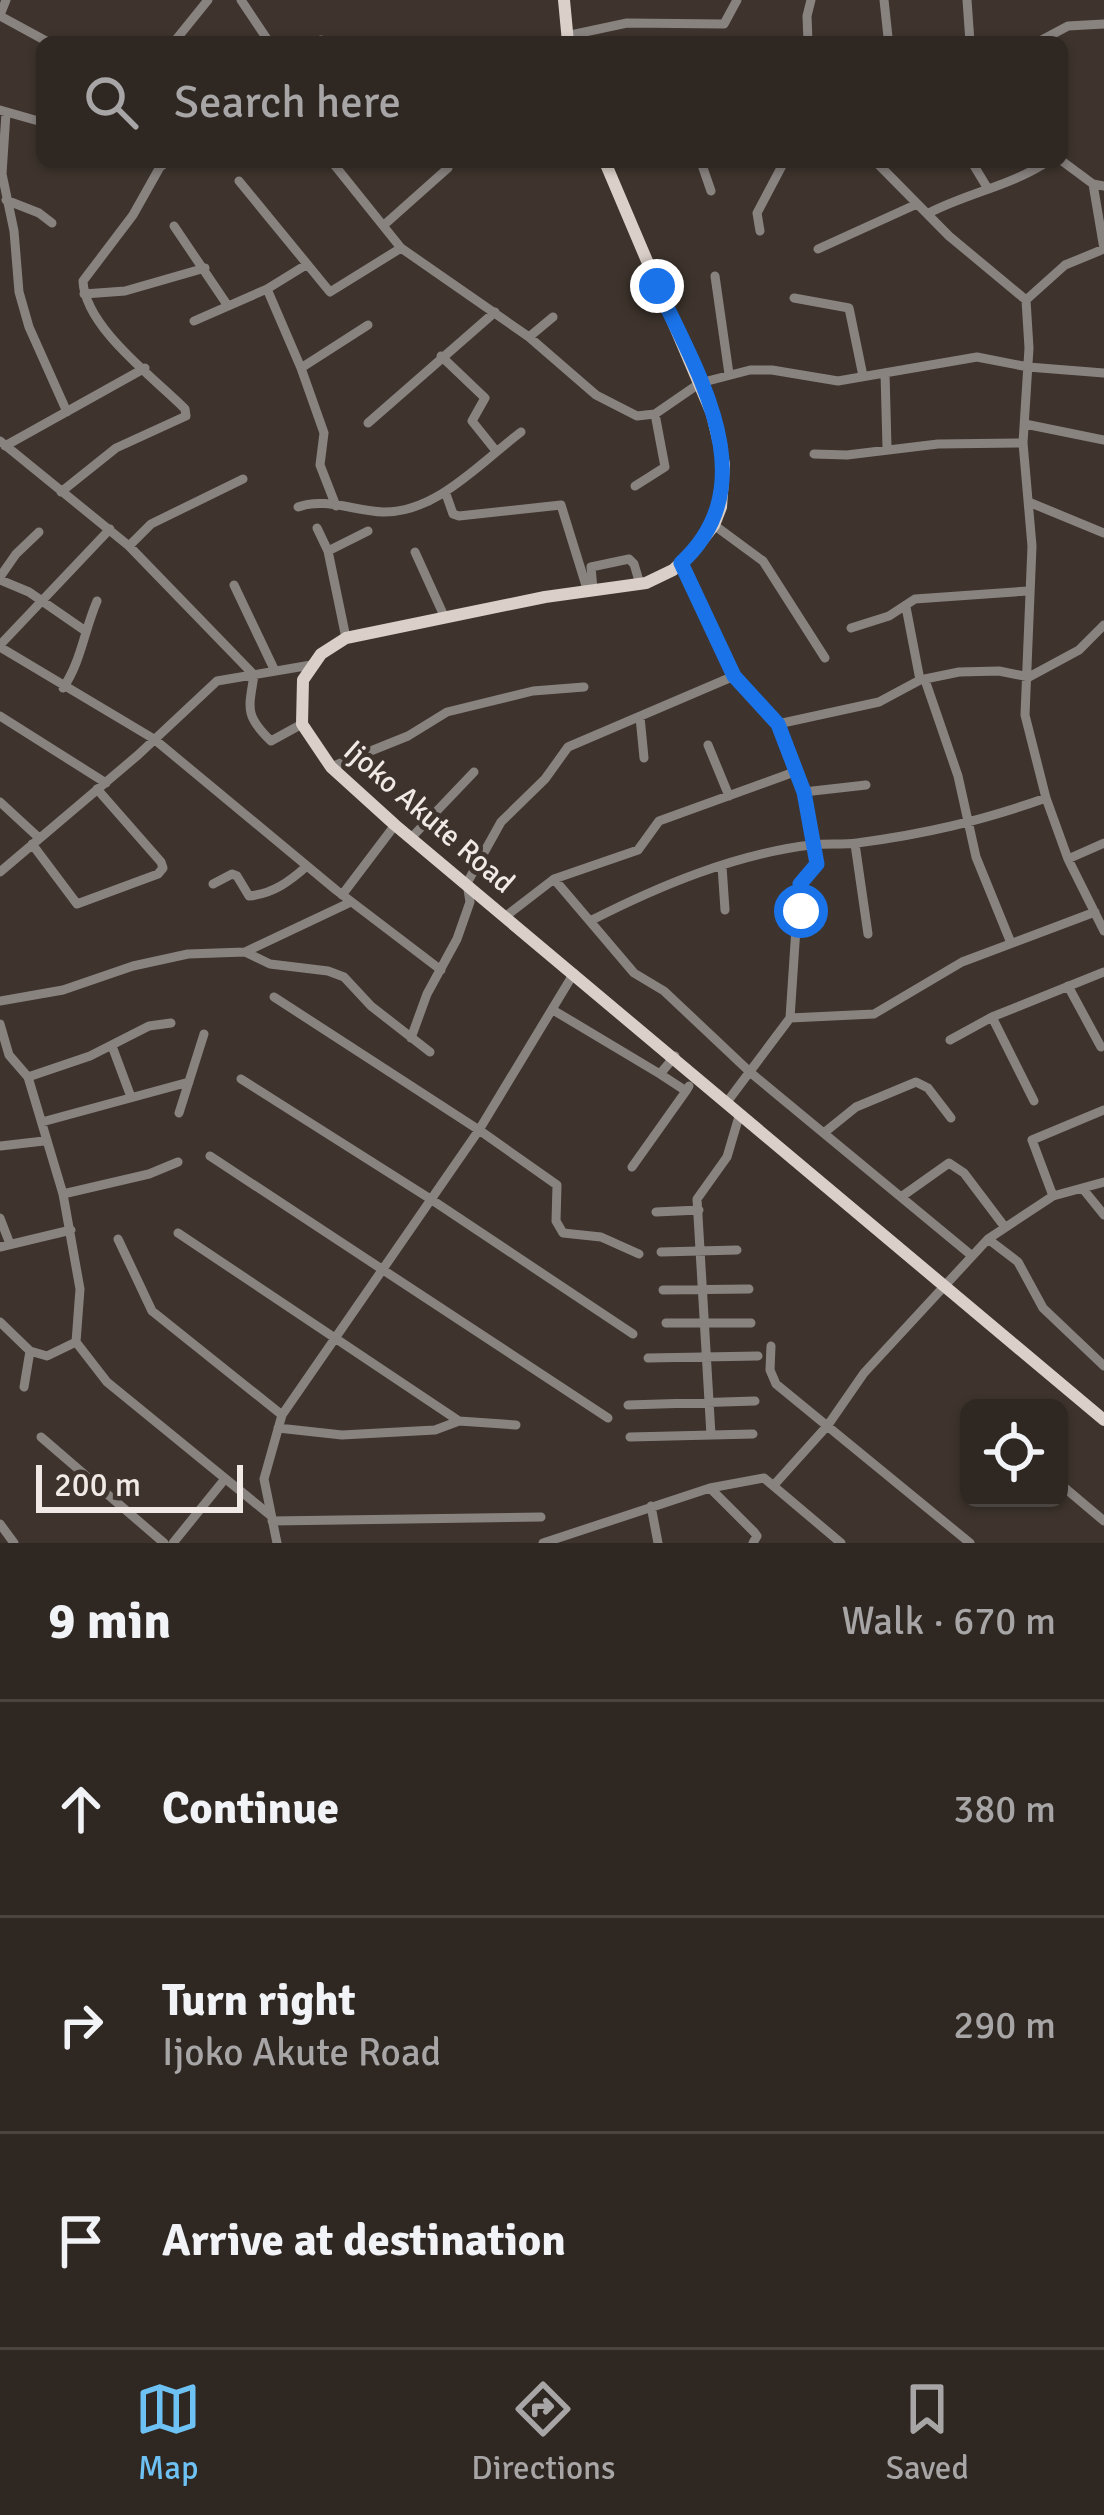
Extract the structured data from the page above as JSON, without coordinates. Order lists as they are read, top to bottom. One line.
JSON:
{"streets":{"main road":["Ijoko Akute Road"]},"scale_bar":"200 m","page":{"search":"Search here","scale":"200 m","heading":["9 min","Walk · 670 m"],"list":[["Continue","380 m"],["Turn right","Ijoko Akute Road","290 m"],"Arrive at destination"],"nav":["Map","Directions","Saved"]}}
